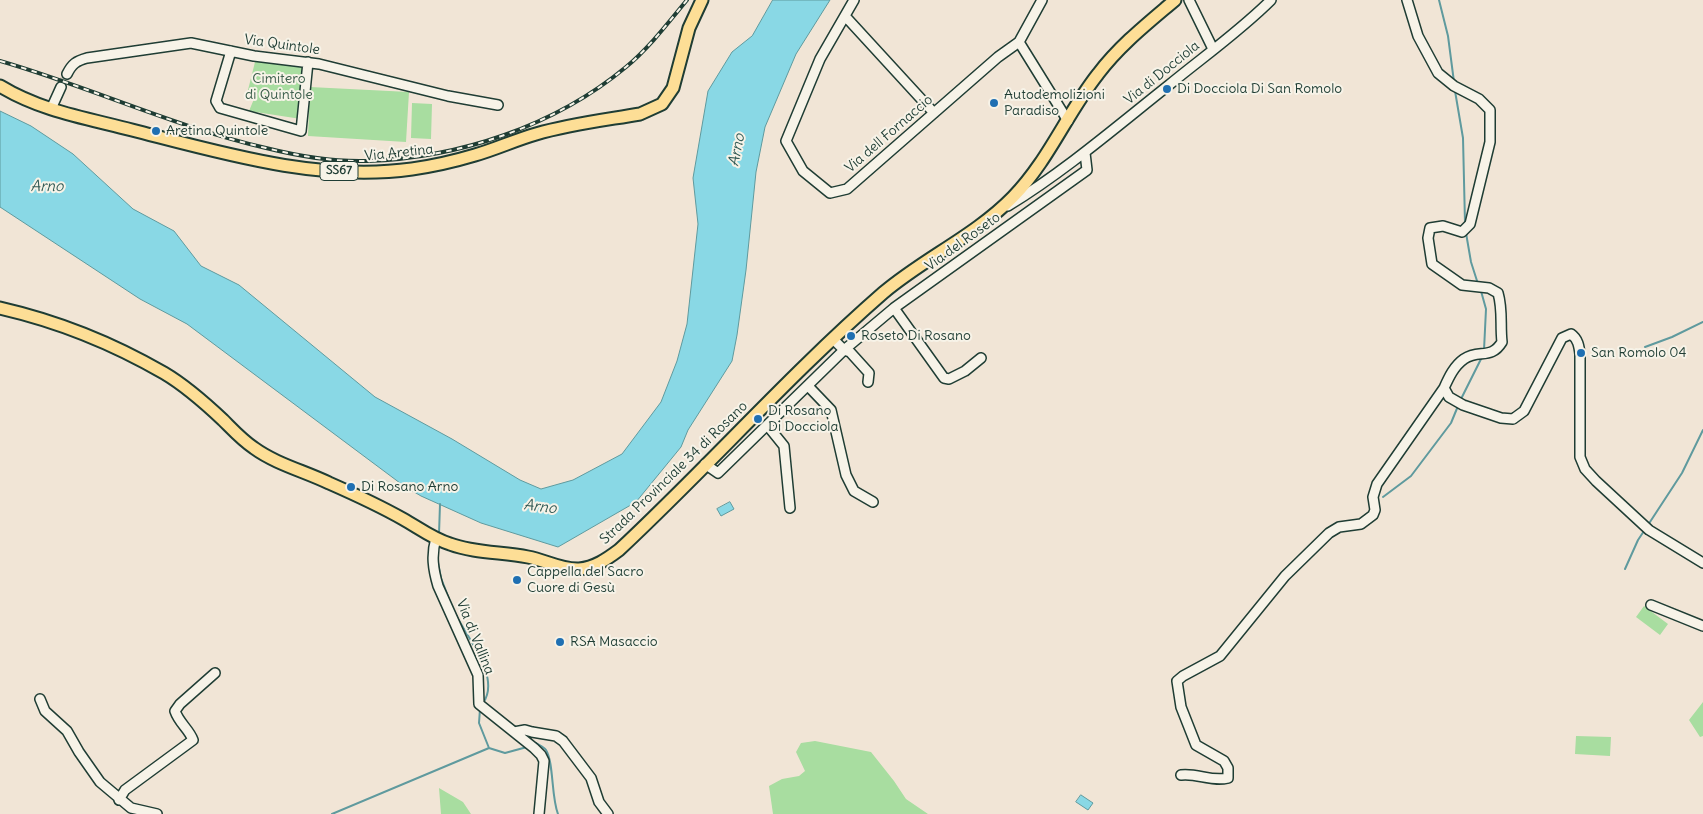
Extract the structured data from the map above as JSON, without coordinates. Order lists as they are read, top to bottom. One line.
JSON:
{"streets":{"main road":["Via Aretina","SS67","Strada Provinciale 34 di Rosano"],"street":["Via Quintole","Via di Docciola","Via dell Fornaccio","Via del Roseto","Via di Vallina"]},"crossings":[["Via di Docciola","Via del Roseto"],["Via di Docciola","Strada Provinciale 34 di Rosano"],["Via del Roseto","Strada Provinciale 34 di Rosano"],["Strada Provinciale 34 di Rosano","Via di Vallina"]],"water":["Arno"],"parks":["Cimitero di Quintole"],"places":["Di Docciola Di San Romolo","Autodemolizioni Paradiso","Aretina Quintole","Roseto Di Rosano","San Romolo 04","Di Rosano Di Docciola","Di Rosano Arno","Cappella del Sacro Cuore di Gesù","RSA Masaccio"]}
